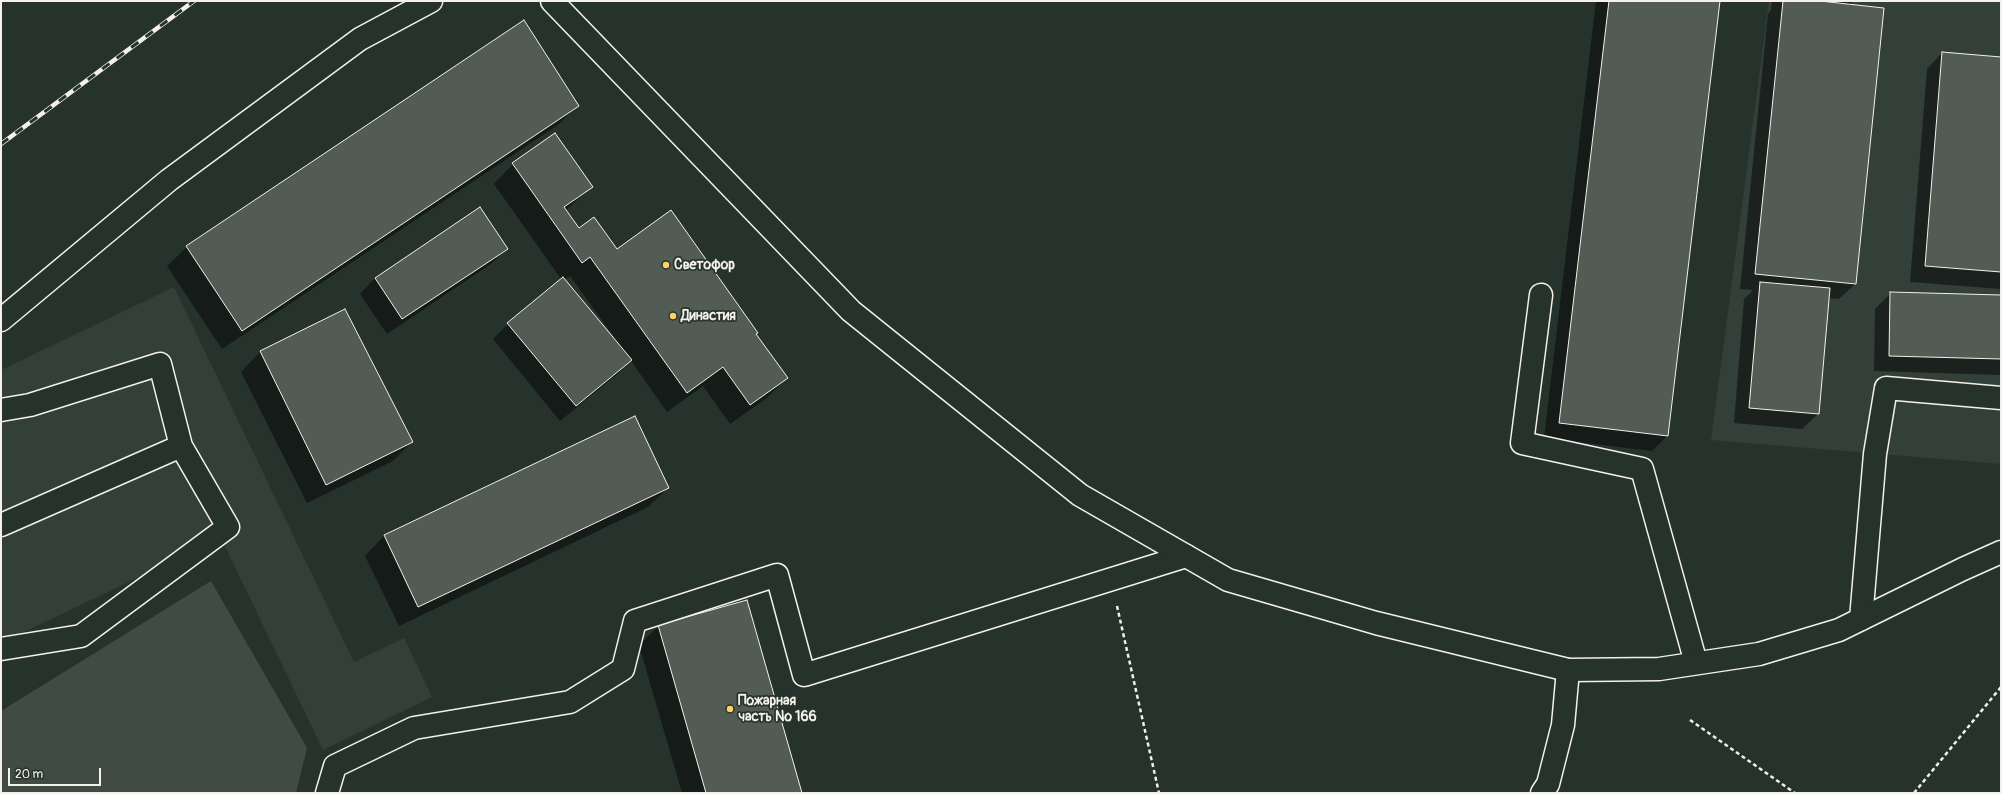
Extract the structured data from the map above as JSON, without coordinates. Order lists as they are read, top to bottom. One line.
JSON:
{"places":["Светофор","Династия","Пожарная часть № 166"],"scale_bar":"20 m"}
